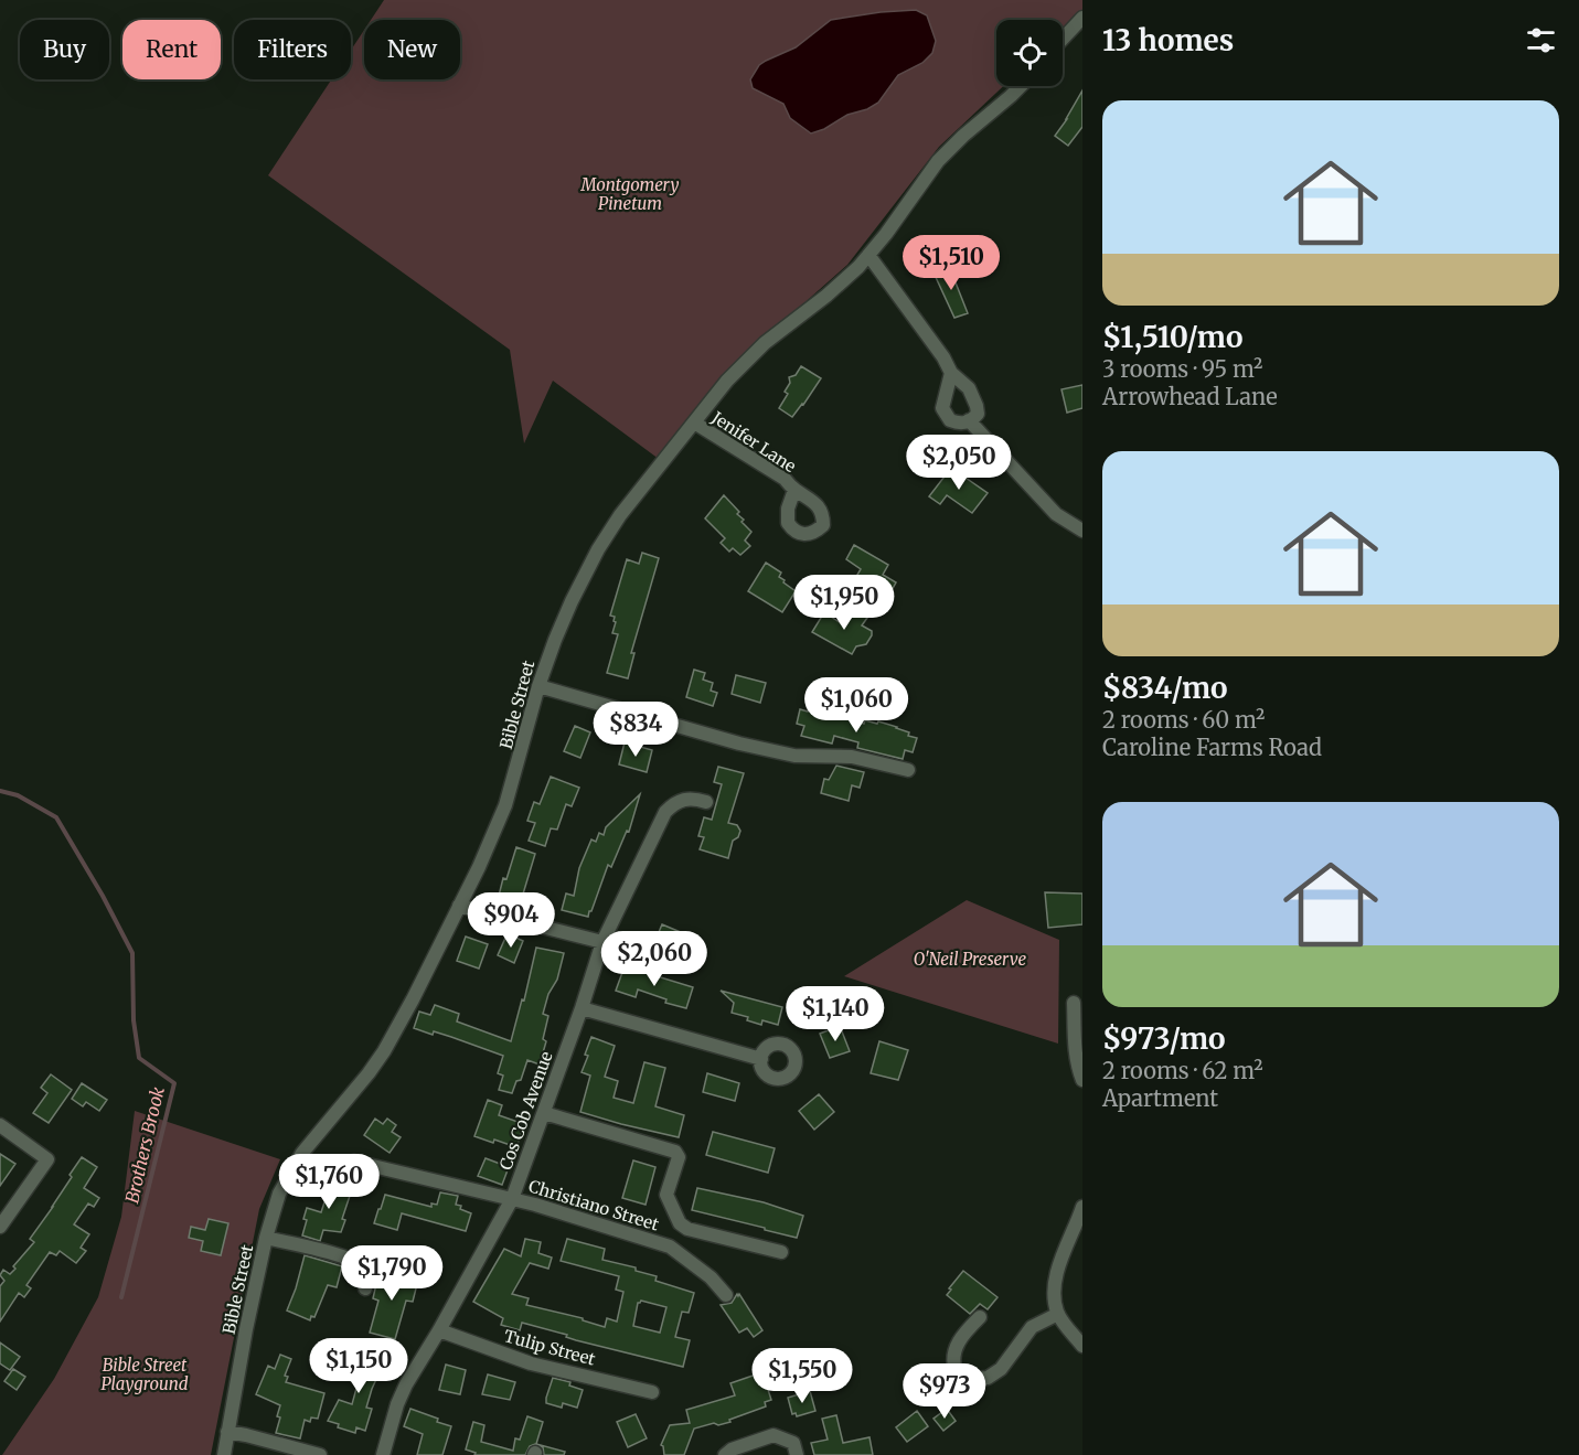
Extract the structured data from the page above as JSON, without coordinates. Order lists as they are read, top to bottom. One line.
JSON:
{"streets":{"street":["Jenifer Lane","Bible Street","Cos Cob Avenue","Christiano Street","Tulip Street"]},"crossings":[["Jenifer Lane","Bible Street"],["Cos Cob Avenue","Christiano Street"],["Cos Cob Avenue","Tulip Street"]],"water":["Brothers Brook"],"parks":["Montgomery Pinetum","O'Neil Preserve","Bible Street Playground"],"page":{"heading":"13 homes","chip":["Buy","Rent","Filters","New"],"list":[{"name":"$1,510/mo","note":"3 rooms · 95 m² · Arrowhead Lane"},{"name":"$834/mo","note":"2 rooms · 60 m² · Caroline Farms Road"},{"name":"$973/mo","note":"2 rooms · 62 m² · Apartment"}],"price":["$1,510","$2,050","$1,950","$1,060","$834","$904","$2,060","$1,140","$1,760","$1,790","$1,150","$1,550","$973"]}}
